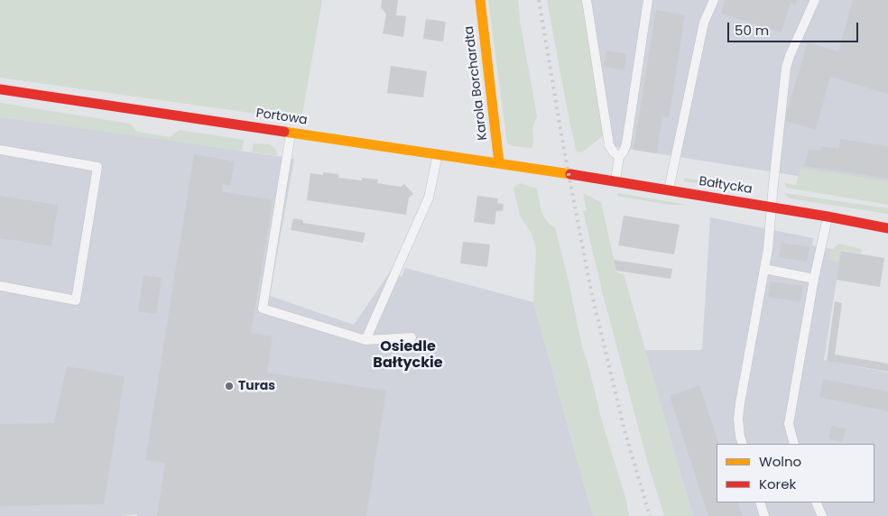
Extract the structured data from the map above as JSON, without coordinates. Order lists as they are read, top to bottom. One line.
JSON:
{"streets":{"main road":["Karola Borchardta","Portowa","Bałtycka"]},"crossings":[["Karola Borchardta","Portowa"],["Portowa","Bałtycka"]],"districts":["Osiedle Bałtyckie"],"places":["Turas"],"legend":["Wolno","Korek"],"scale_bar":"50 m"}
